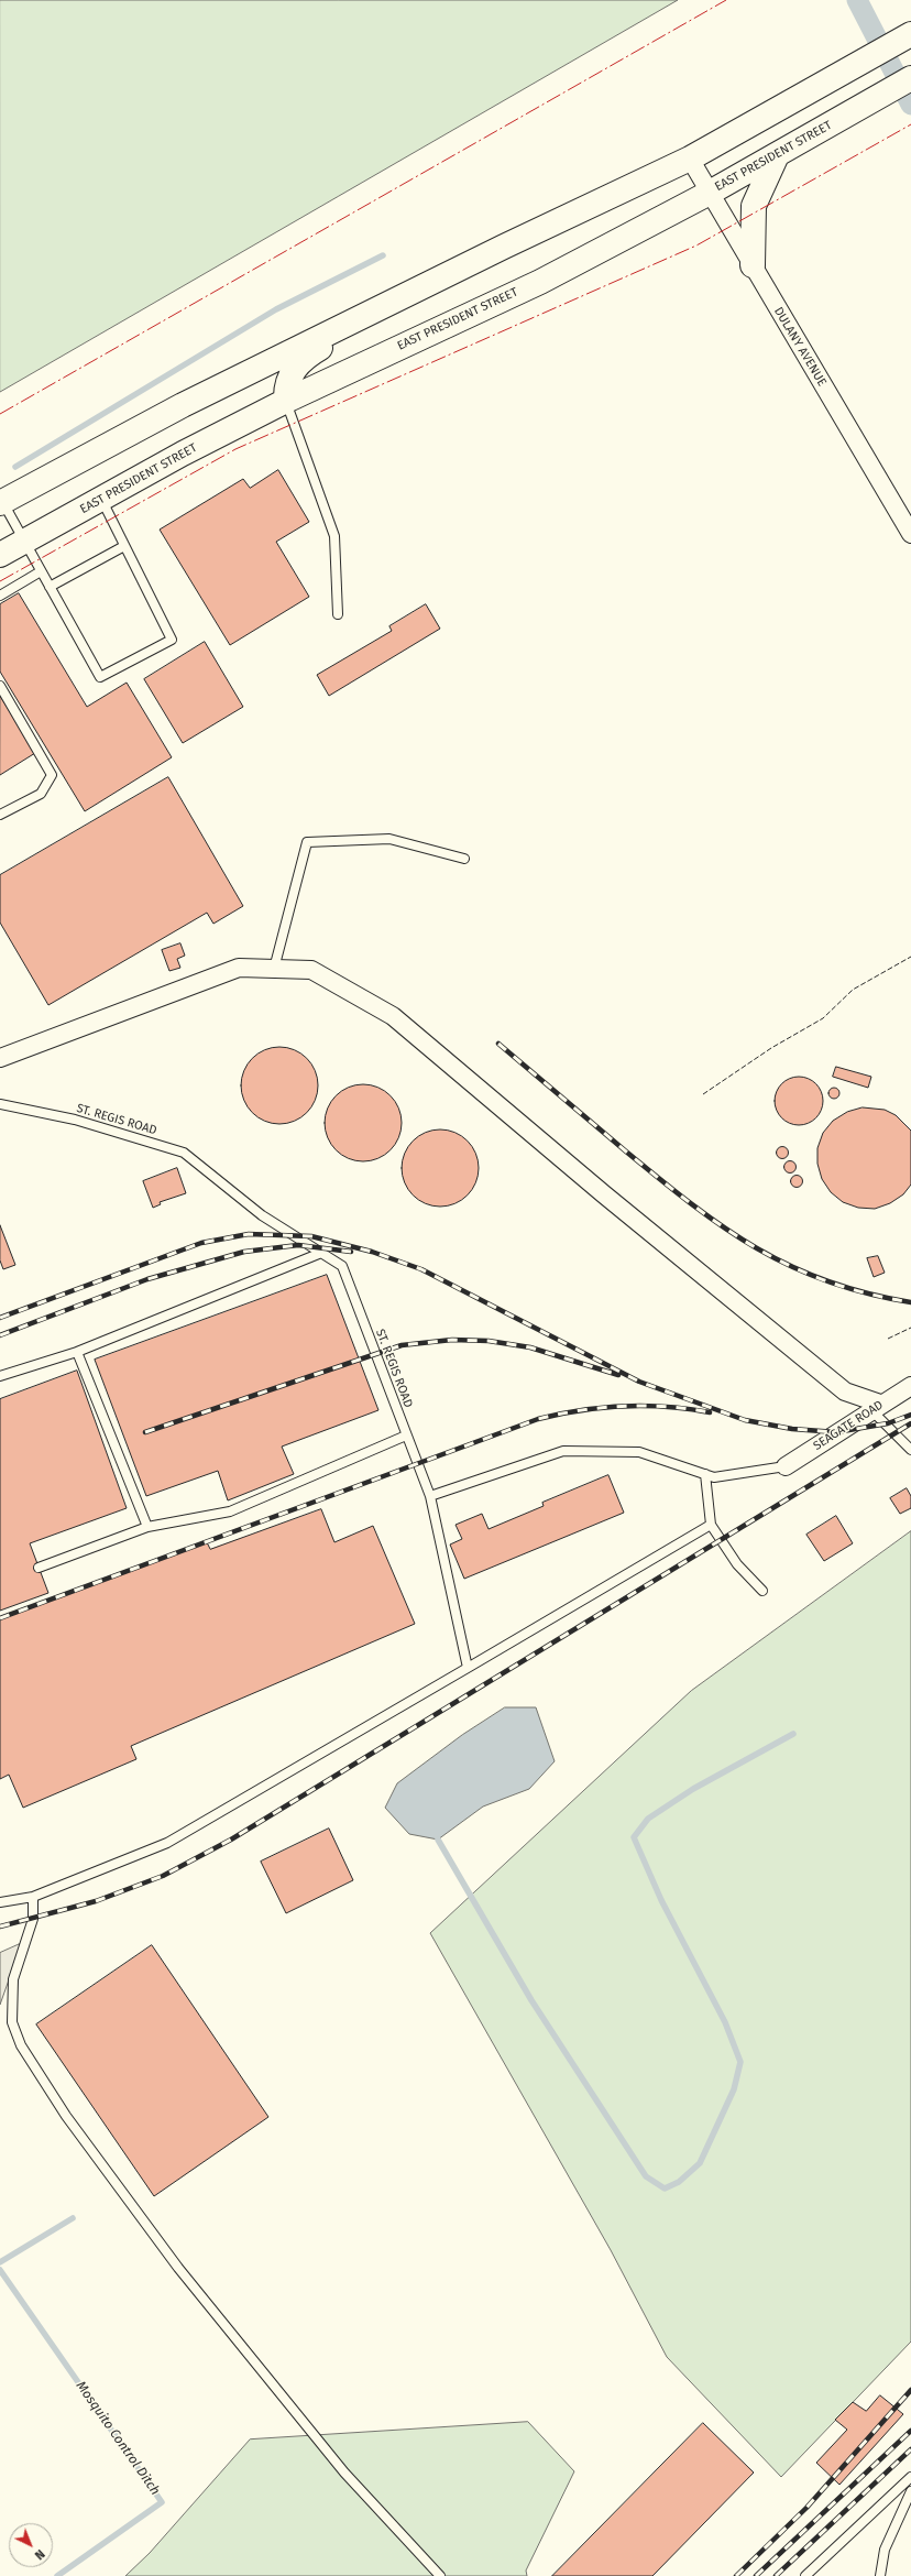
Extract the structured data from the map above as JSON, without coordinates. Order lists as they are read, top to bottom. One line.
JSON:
{"streets":{"main road":["EAST PRESIDENT STREET"],"street":["DULANY AVENUE","SEAGATE ROAD"],"lane":["ST. REGIS ROAD"]},"crossings":[["EAST PRESIDENT STREET","DULANY AVENUE"]],"water":["Mosquito Control Ditch"],"north":"bottom right"}
